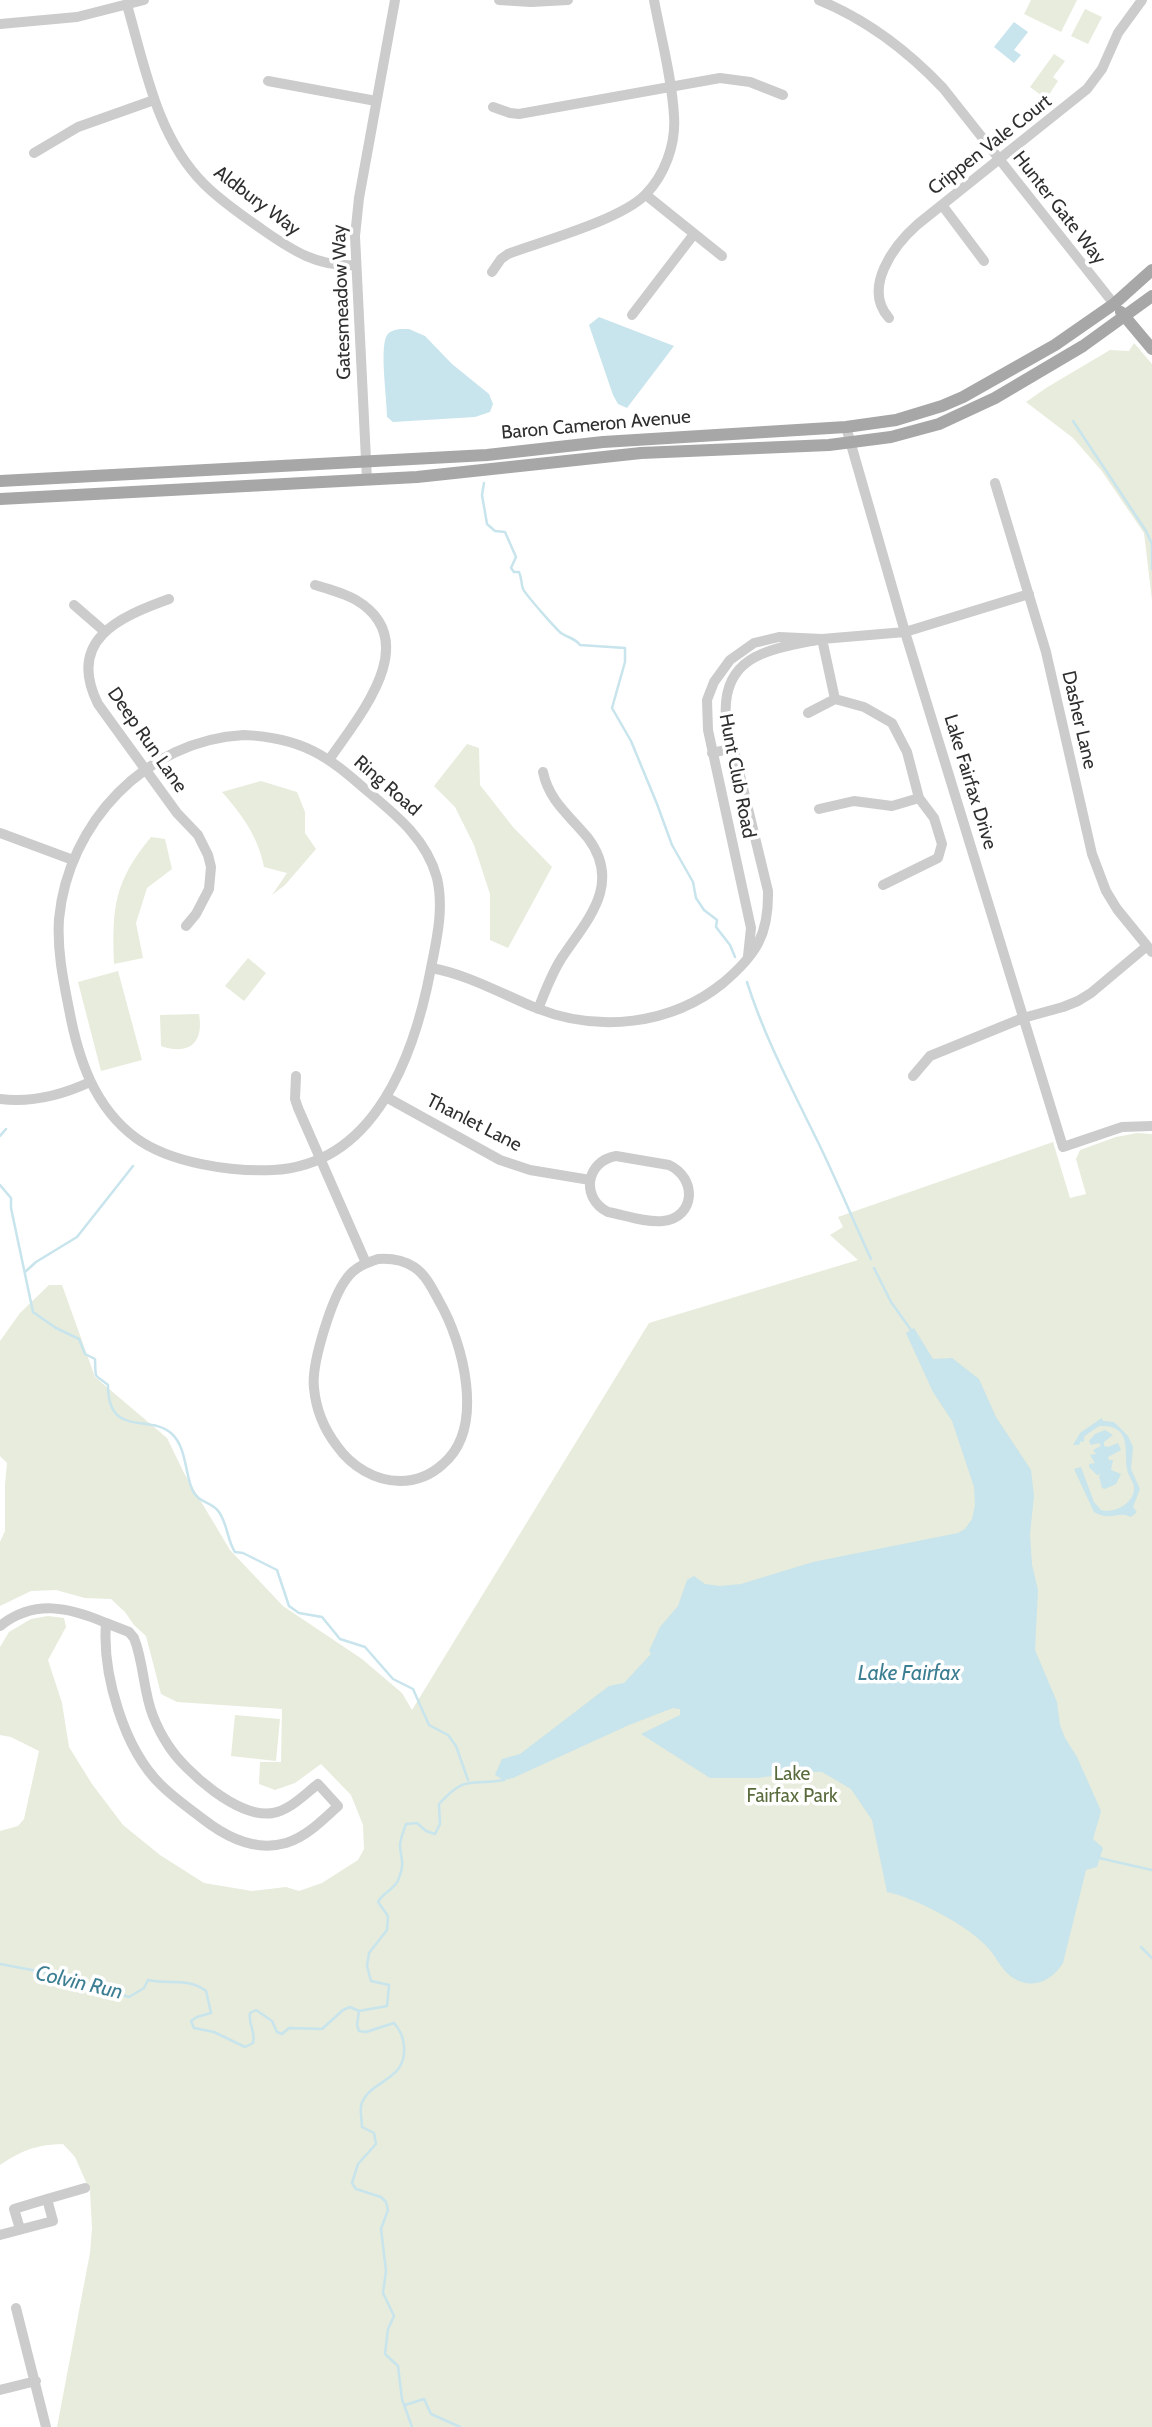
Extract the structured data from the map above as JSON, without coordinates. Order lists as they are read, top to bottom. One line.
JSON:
{"streets":{"main road":["Baron Cameron Avenue"],"street":["Crippen Vale Court","Aldbury Way","Hunter Gate Way","Gatesmeadow Way","Dasher Lane","Deep Run Lane","Hunt Club Road","Lake Fairfax Drive","Ring Road","Thanlet Lane"]},"crossings":[["Crippen Vale Court","Hunter Gate Way"],["Aldbury Way","Gatesmeadow Way"],["Hunter Gate Way","Baron Cameron Avenue"],["Gatesmeadow Way","Baron Cameron Avenue"],["Baron Cameron Avenue","Lake Fairfax Drive"],["Dasher Lane","Hunt Club Road"],["Deep Run Lane","Ring Road"],["Hunt Club Road","Lake Fairfax Drive"],["Hunt Club Road","Ring Road"],["Ring Road","Thanlet Lane"]],"water":["Lake Fairfax","Colvin Run"],"parks":["Lake Fairfax Park"]}
